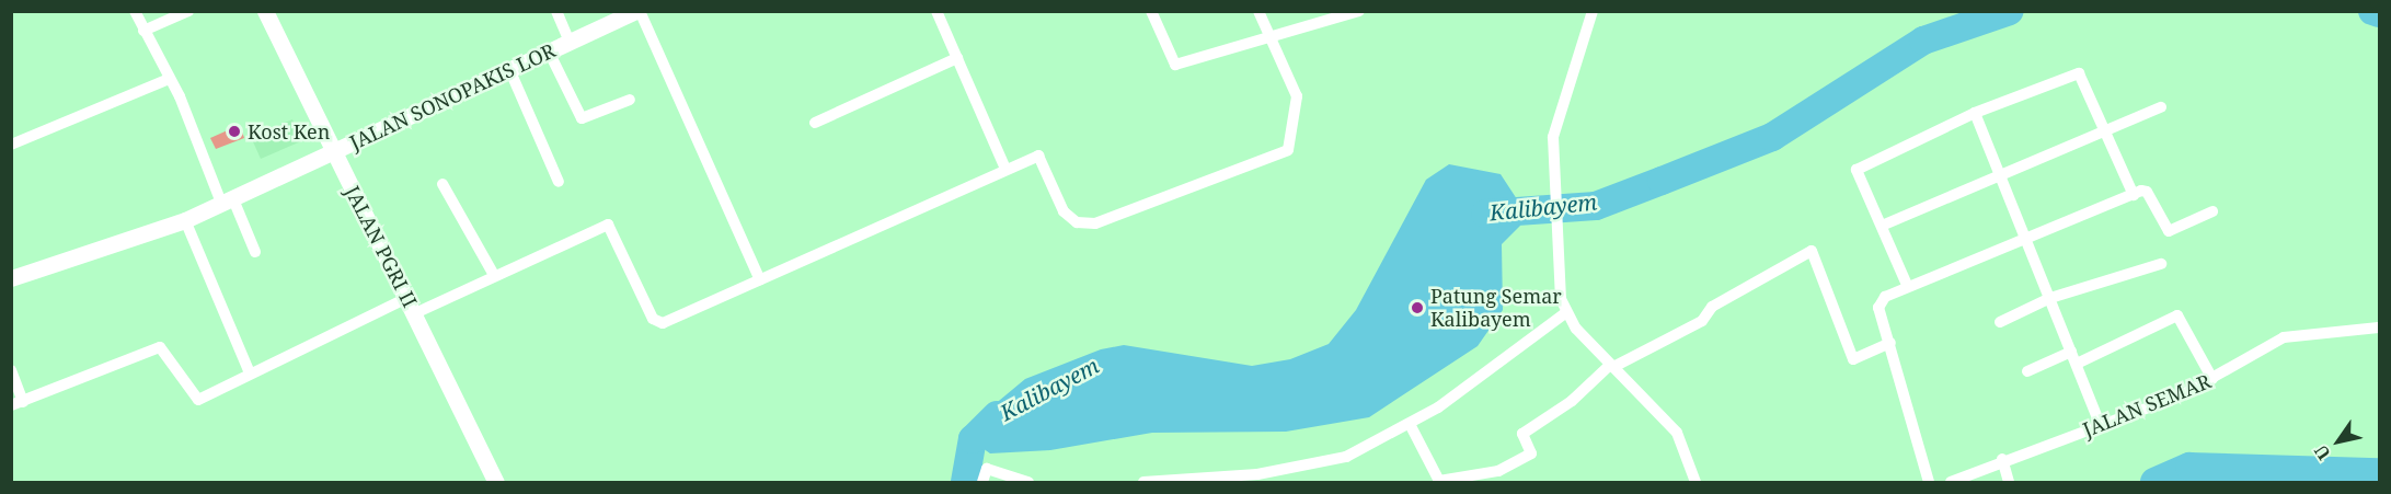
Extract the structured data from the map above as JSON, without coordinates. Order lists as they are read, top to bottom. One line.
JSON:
{"streets":{"street":["JALAN SONOPAKIS LOR","JALAN PGRI II","JALAN SEMAR"]},"crossings":[["JALAN SONOPAKIS LOR","JALAN PGRI II"]],"water":["Kalibayem"],"places":["Kost Ken","Patung Semar Kalibayem"],"north":"bottom left"}
